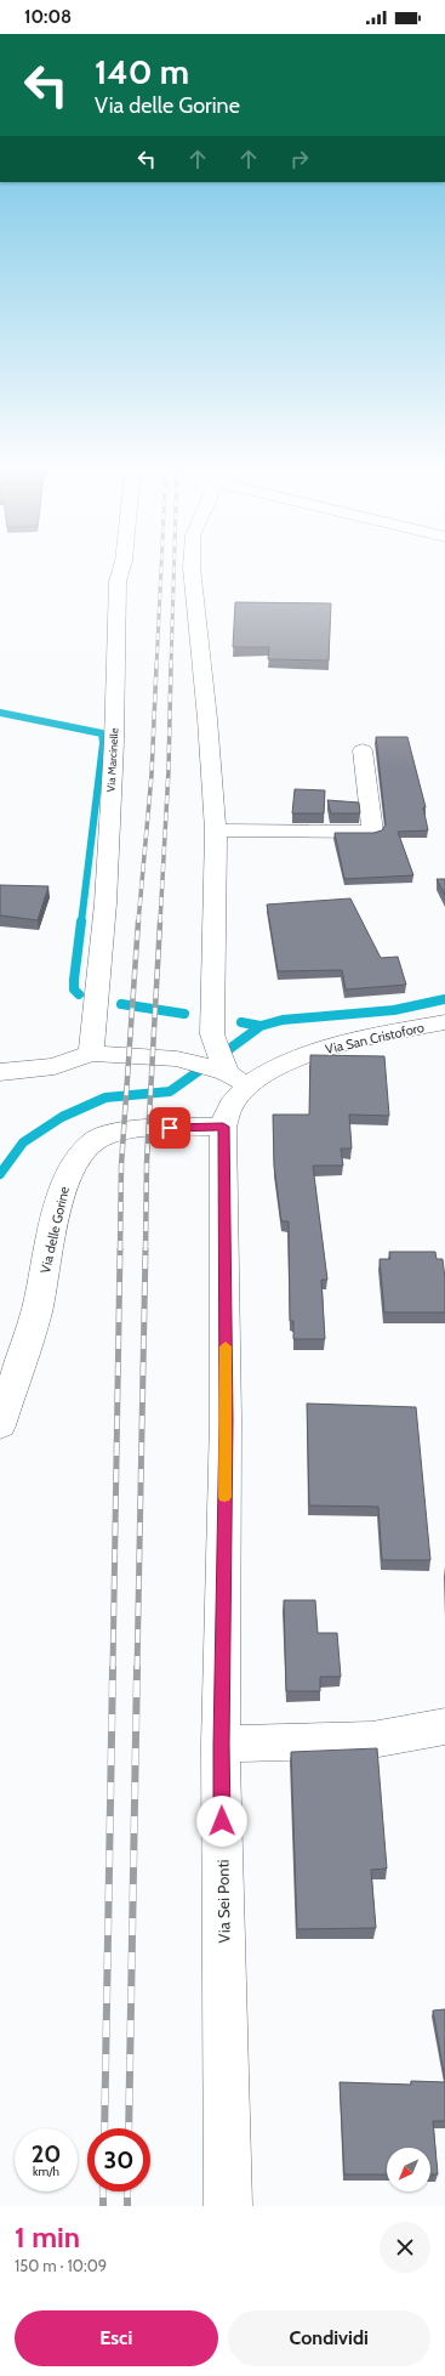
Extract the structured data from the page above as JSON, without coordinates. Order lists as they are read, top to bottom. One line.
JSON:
{"streets":{"street":["Via Marcinelle","Via San Cristoforo","Via delle Gorine","Via Sei Ponti"]},"crossings":[["Via San Cristoforo","Via Sei Ponti"],["Via delle Gorine","Via Sei Ponti"]],"north":"bottom left","page":{"status":"10:08","turn":["140 m","Via delle Gorine"],"speed":"20 km/h","limit":"30","heading":["1 min","150 m · 10:09"],"buttons":["Esci","Condividi"]}}
